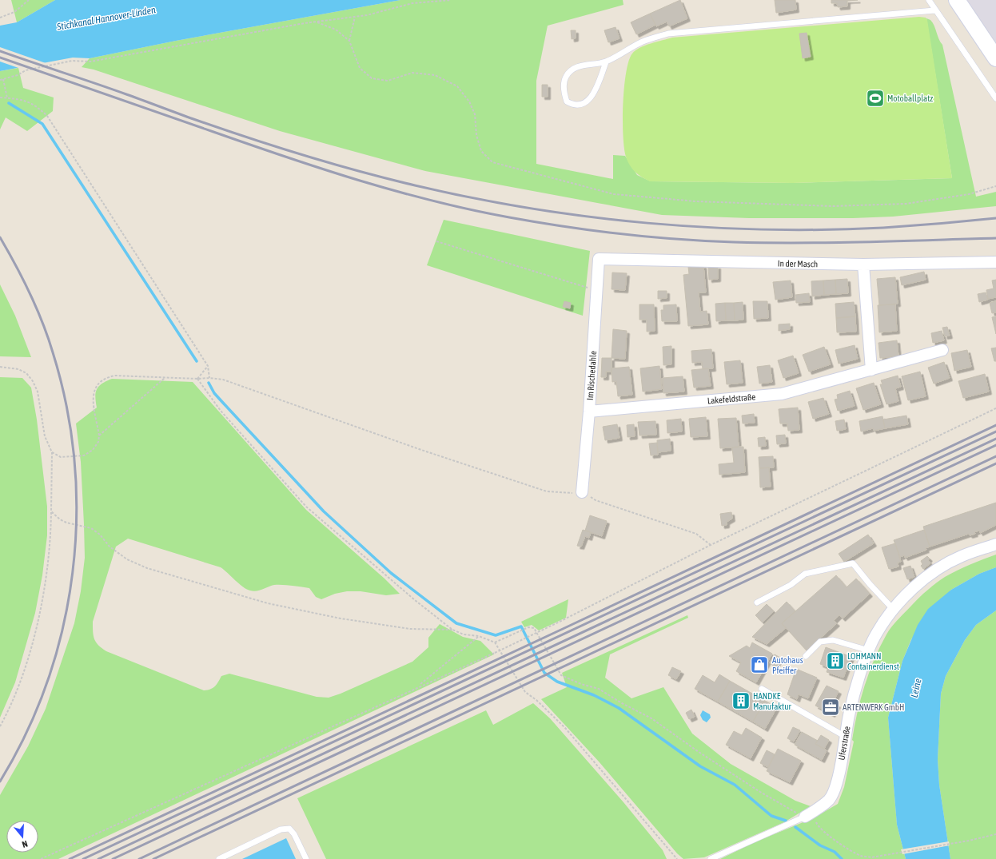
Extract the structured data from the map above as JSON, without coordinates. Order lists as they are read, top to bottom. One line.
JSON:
{"streets":{"street":["In der Masch","Im Rischedahle","Lakefeldstraße","Uferstraße"]},"crossings":[["In der Masch","Im Rischedahle"],["Im Rischedahle","Lakefeldstraße"]],"water":["Stichkanal Hannover-Linden","Leine"],"places":{"sports":["Motoballplatz"],"building":["LOHMANN Containerdienst","HANDKE Manufaktur"],"shop":["Autohaus Pfeiffer"],"office":["ARTENWERK GmbH"]},"north":"bottom"}
